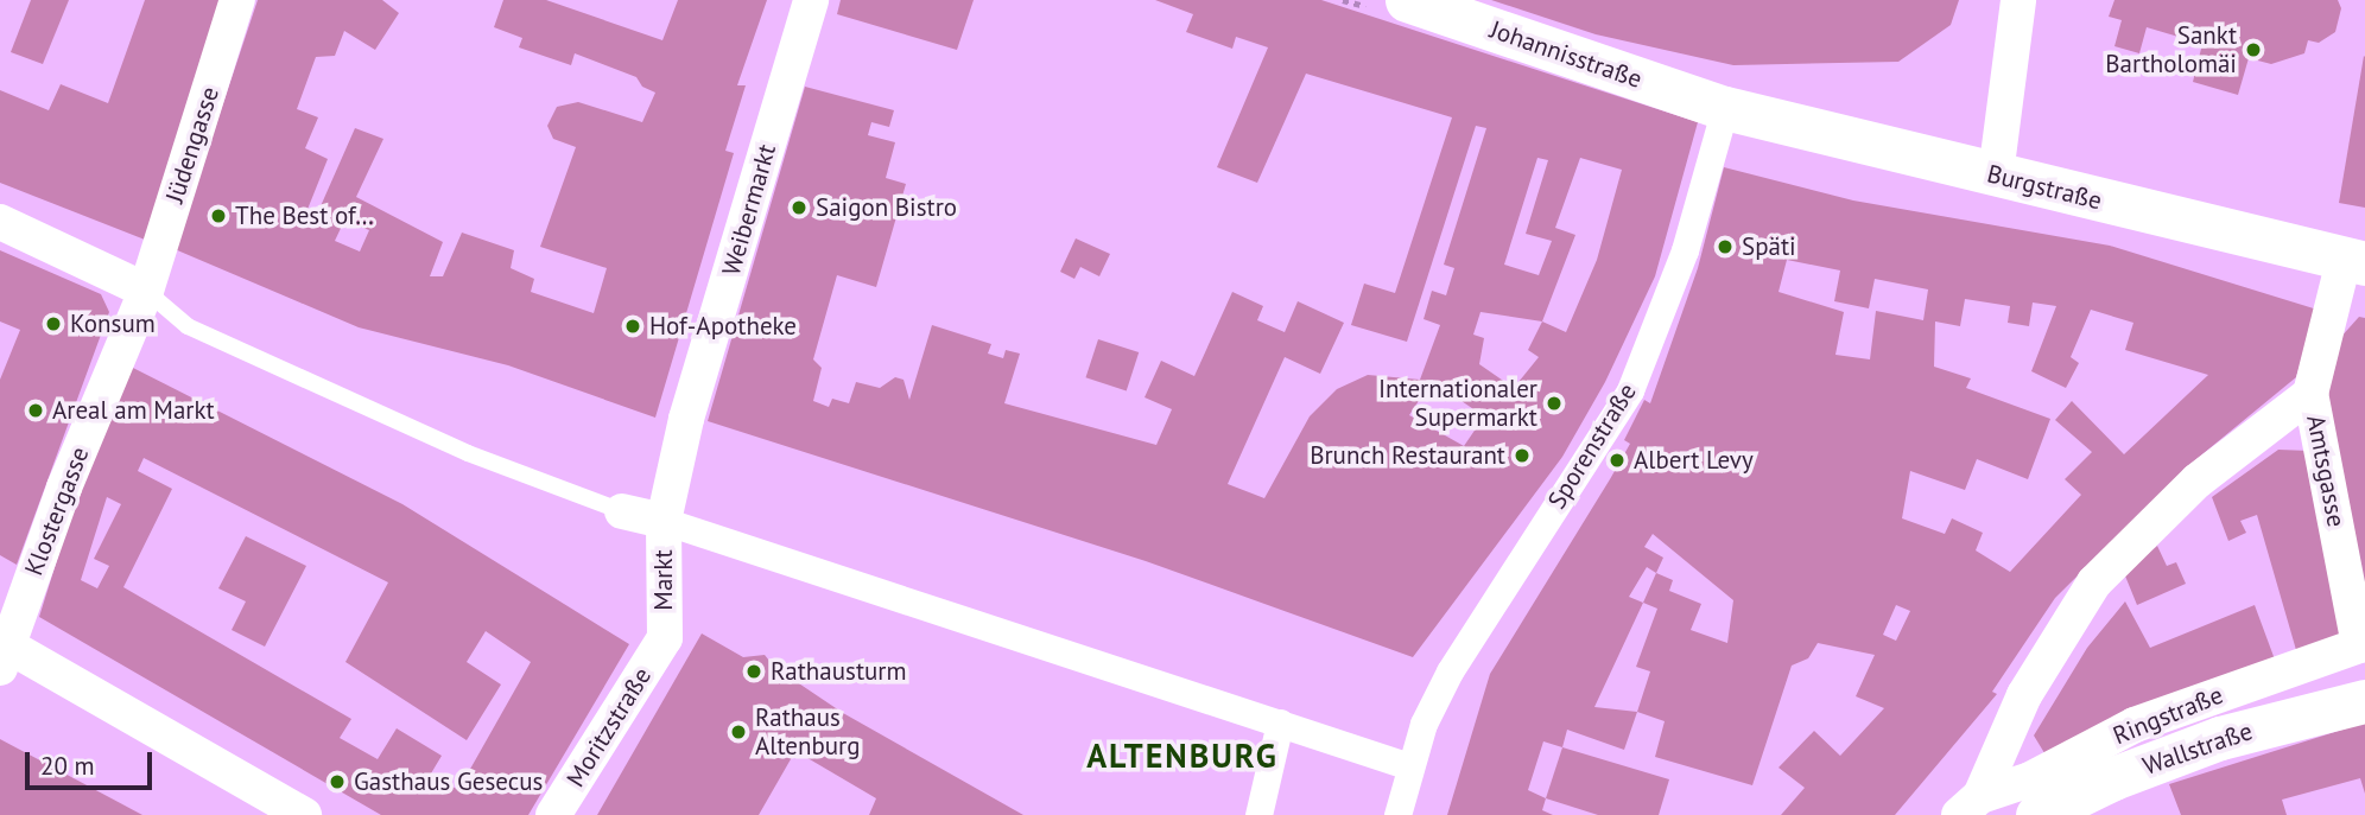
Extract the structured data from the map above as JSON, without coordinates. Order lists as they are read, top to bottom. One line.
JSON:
{"streets":{"street":["Johannisstraße","Jüdengasse","Burgstraße","Weibermarkt","Sporenstraße","Amtsgasse","Klostergasse","Markt","Ringstraße","Moritzstraße","Wallstraße"]},"crossings":[["Johannisstraße","Burgstraße"],["Johannisstraße","Sporenstraße"],["Jüdengasse","Klostergasse"],["Burgstraße","Sporenstraße"],["Weibermarkt","Markt"],["Amtsgasse","Ringstraße"],["Markt","Moritzstraße"]],"districts":["ALTENBURG"],"places":["Sankt Bartholomäi","Saigon Bistro","The Best of…","Späti","Konsum","Hof-Apotheke","Internationaler Supermarkt","Areal am Markt","Brunch Restaurant","Albert Levy","Rathausturm","Rathaus Altenburg","Gasthaus Gesecus"],"scale_bar":"20 m"}
